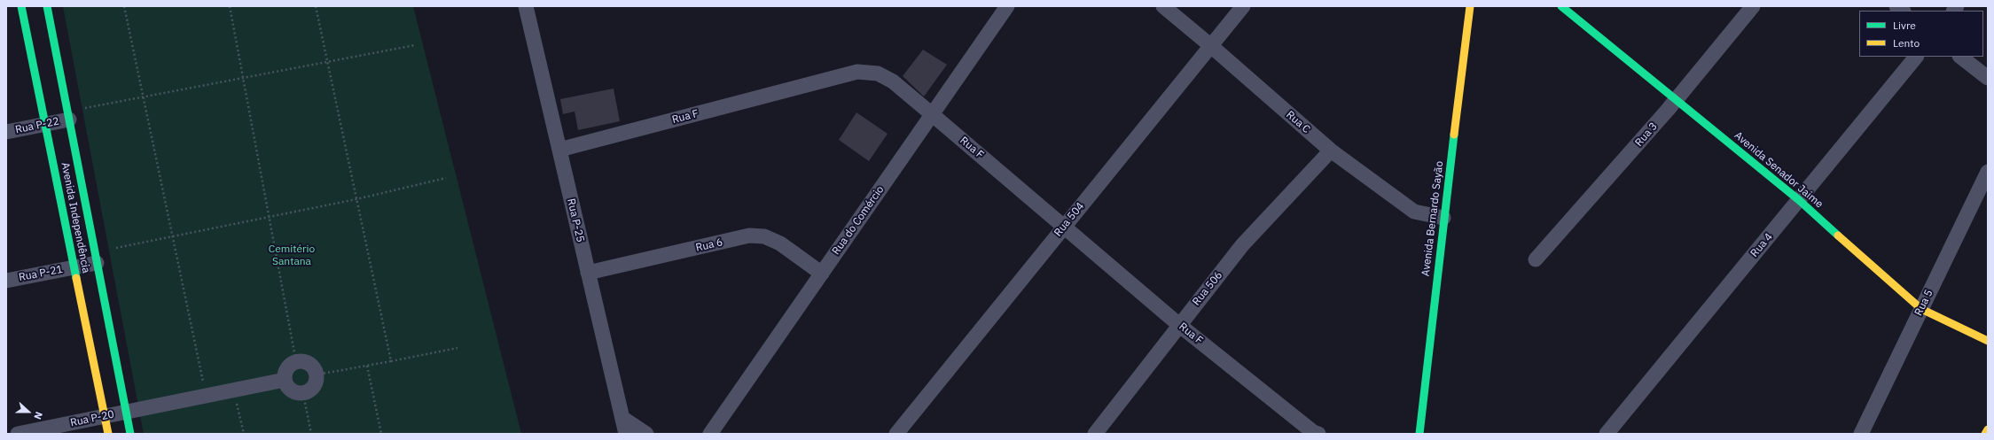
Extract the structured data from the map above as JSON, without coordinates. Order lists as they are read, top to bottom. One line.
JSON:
{"streets":{"street":["Rua F","Rua C","Rua P-22","Rua 3","Avenida Senador Jaime","Avenida Independência","Avenida Bernardo Sayão","Rua 504","Rua P-25","Rua do Comércio","Rua 6","Rua 4","Rua P-21","Rua 506","Rua 5","Rua P-20"]},"crossings":[["Rua F","Rua 504"],["Rua F","Rua P-25"],["Rua F","Rua do Comércio"],["Rua F","Rua 506"],["Rua C","Avenida Bernardo Sayão"],["Rua C","Rua 504"],["Rua C","Rua 506"],["Rua P-22","Avenida Independência"],["Rua 3","Avenida Senador Jaime"],["Avenida Senador Jaime","Rua 4"],["Avenida Senador Jaime","Rua 5"],["Avenida Independência","Rua P-21"],["Avenida Independência","Rua P-20"],["Rua P-25","Rua 6"],["Rua do Comércio","Rua 6"]],"parks":["Cemitério Santana"],"legend":["Livre","Lento"],"north":"right"}
